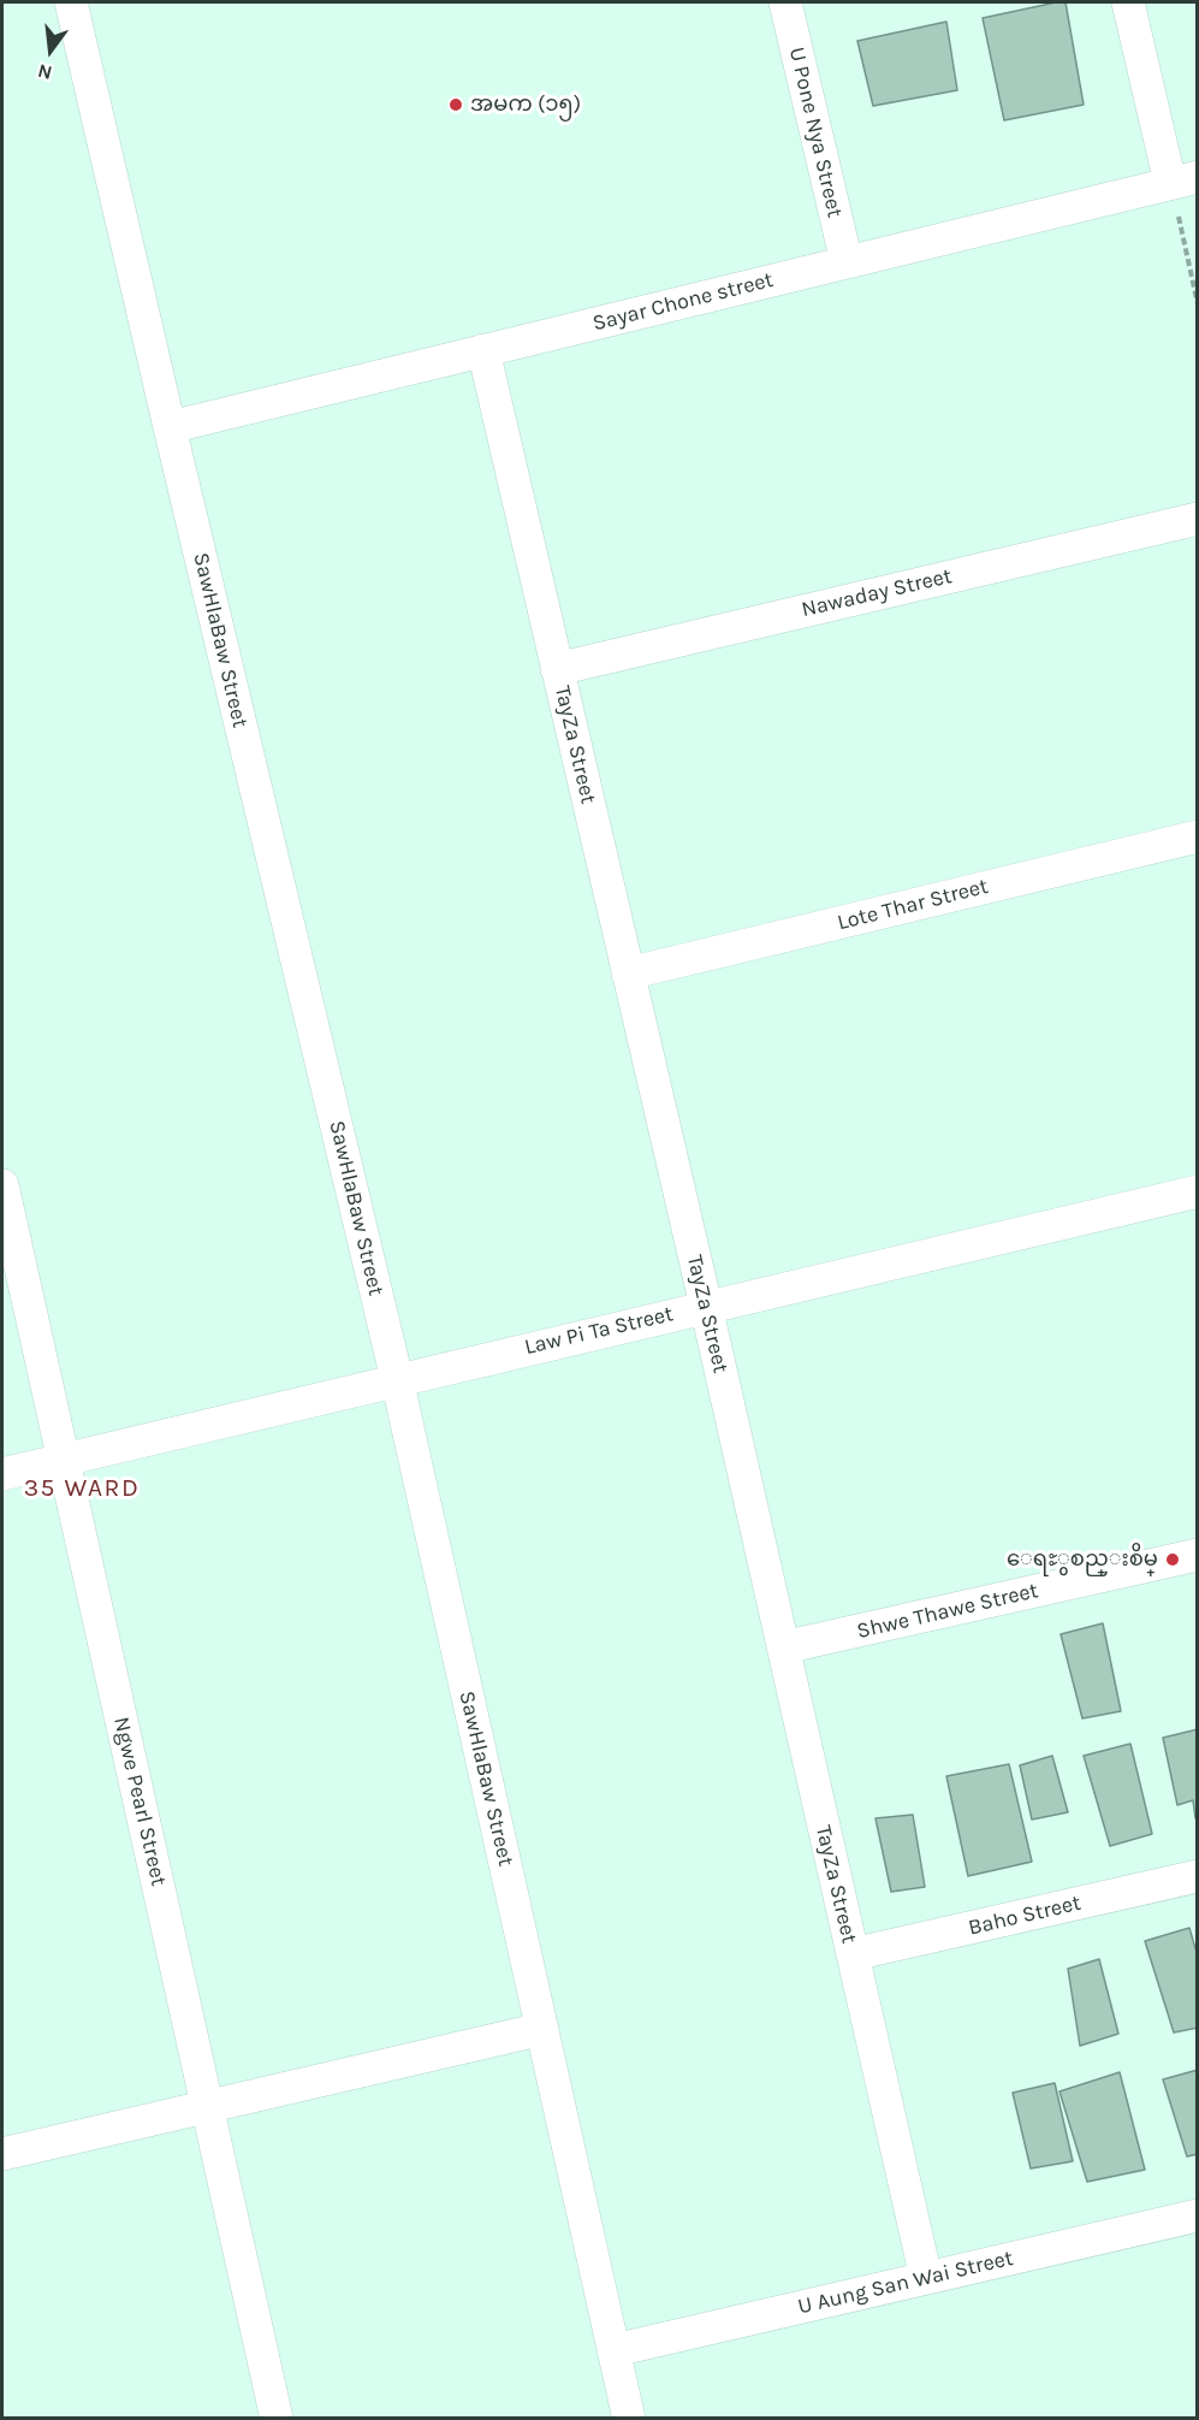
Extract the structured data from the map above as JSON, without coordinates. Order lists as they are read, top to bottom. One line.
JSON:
{"streets":{"street":["U Pone Nya Street","Sayar Chone street","Nawaday Street","SawHlaBaw Street","TayZa Street","Lote Thar Street","Law Pi Ta Street","Shwe Thawe Street","Ngwe Pearl Street","Baho Street","U Aung San Wai Street"]},"crossings":[["U Pone Nya Street","Sayar Chone street"],["Sayar Chone street","SawHlaBaw Street"],["Sayar Chone street","TayZa Street"],["Nawaday Street","TayZa Street"],["SawHlaBaw Street","Law Pi Ta Street"],["SawHlaBaw Street","U Aung San Wai Street"],["TayZa Street","Lote Thar Street"],["TayZa Street","Law Pi Ta Street"],["TayZa Street","Shwe Thawe Street"],["TayZa Street","Baho Street"],["TayZa Street","U Aung San Wai Street"],["Law Pi Ta Street","Ngwe Pearl Street"]],"districts":["35 WARD"],"places":["အမက (၁၅)","ေရႊွစည္းစိမ္"],"north":"bottom"}
